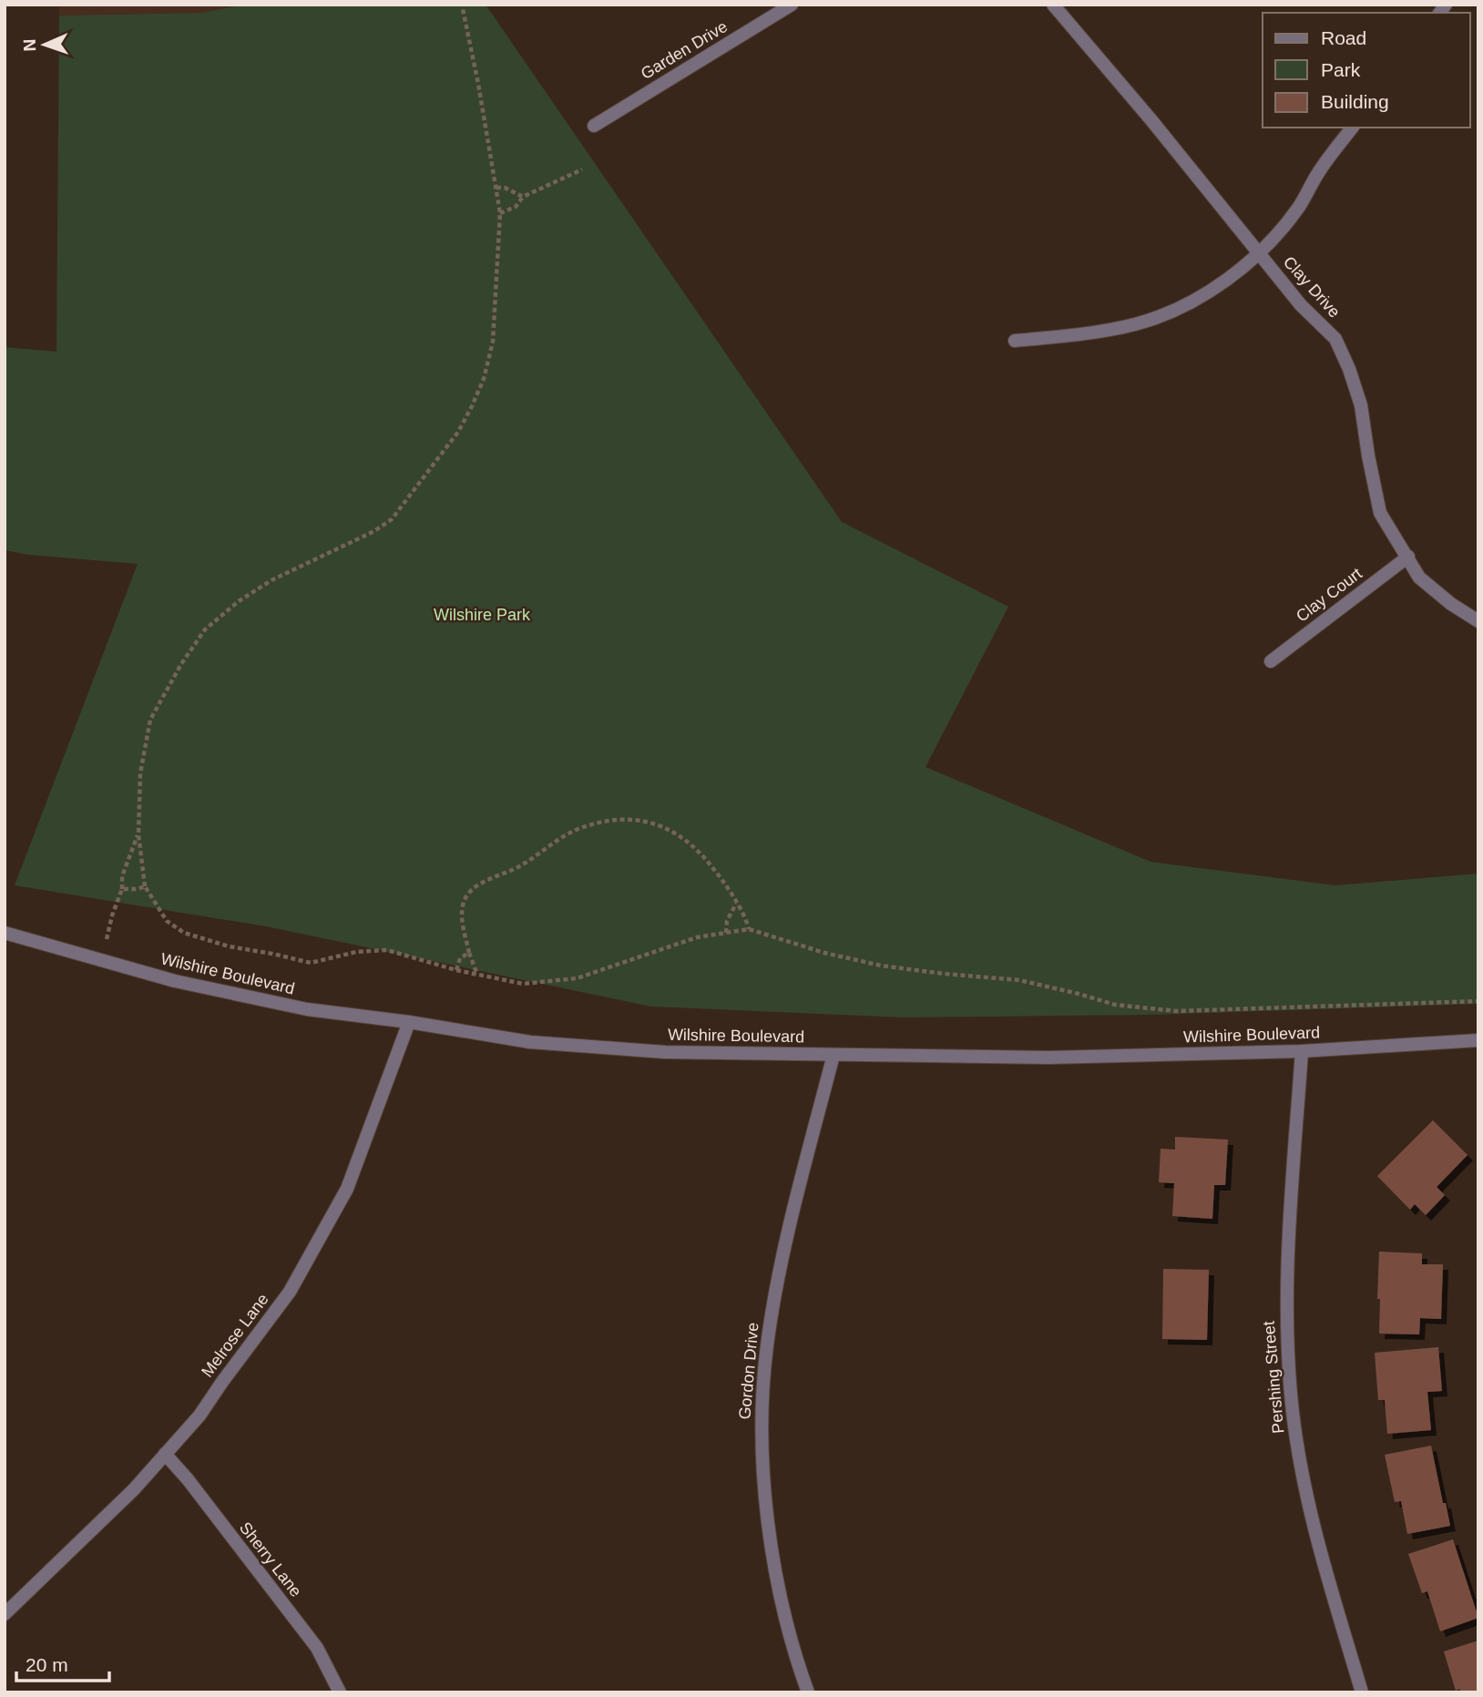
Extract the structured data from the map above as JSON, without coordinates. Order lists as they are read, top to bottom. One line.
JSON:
{"streets":{"street":["Garden Drive","Clay Drive","Clay Court","Wilshire Boulevard","Melrose Lane","Gordon Drive","Pershing Street","Sherry Lane"]},"crossings":[["Clay Drive","Clay Court"],["Wilshire Boulevard","Melrose Lane"],["Wilshire Boulevard","Gordon Drive"],["Wilshire Boulevard","Pershing Street"],["Melrose Lane","Sherry Lane"]],"parks":["Wilshire Park"],"legend":["Road","Park","Building"],"scale_bar":"20 m","north":"left"}
